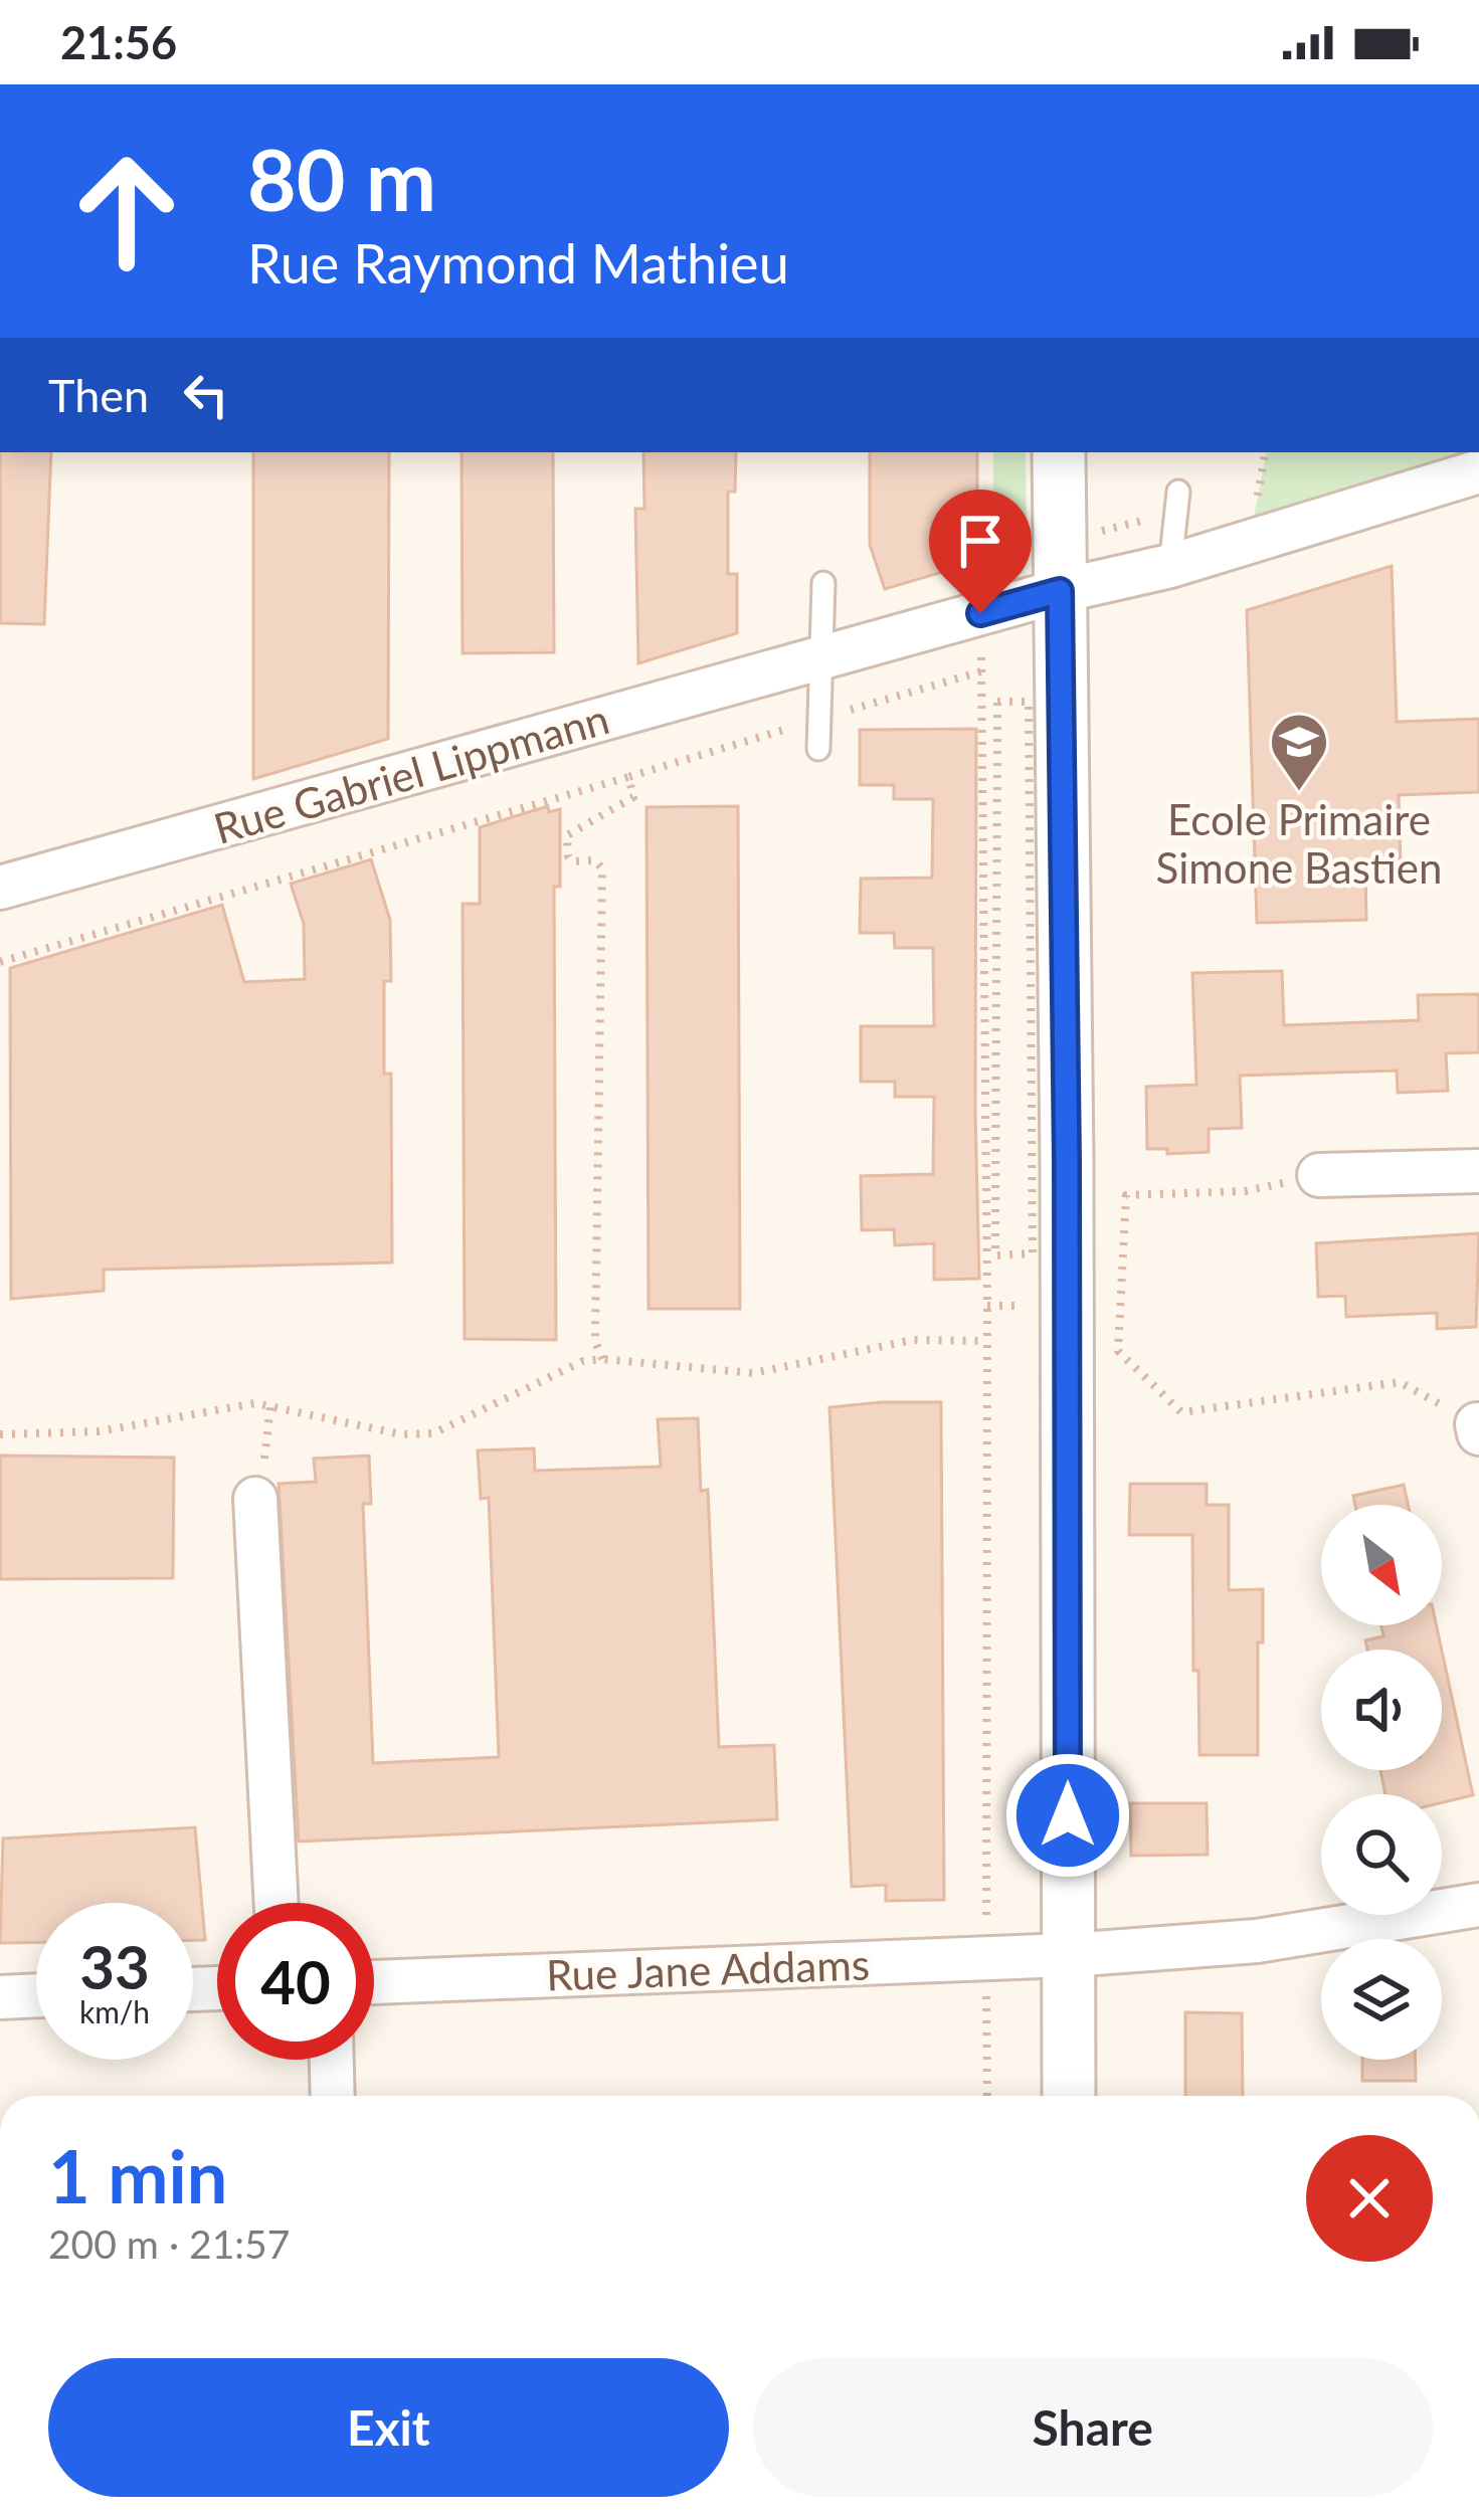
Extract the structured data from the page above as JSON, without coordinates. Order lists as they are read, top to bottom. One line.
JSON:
{"streets":{"street":["Rue Gabriel Lippmann","Rue Jane Addams"]},"places":{"school or university":["Ecole Primaire Simone Bastien"]},"north":"bottom right","page":{"status":"21:56","turn":["80 m","Rue Raymond Mathieu"],"then":"Then","speed":"33 km/h","limit":"40","heading":["1 min","200 m · 21:57"],"buttons":["Exit","Share"]}}
